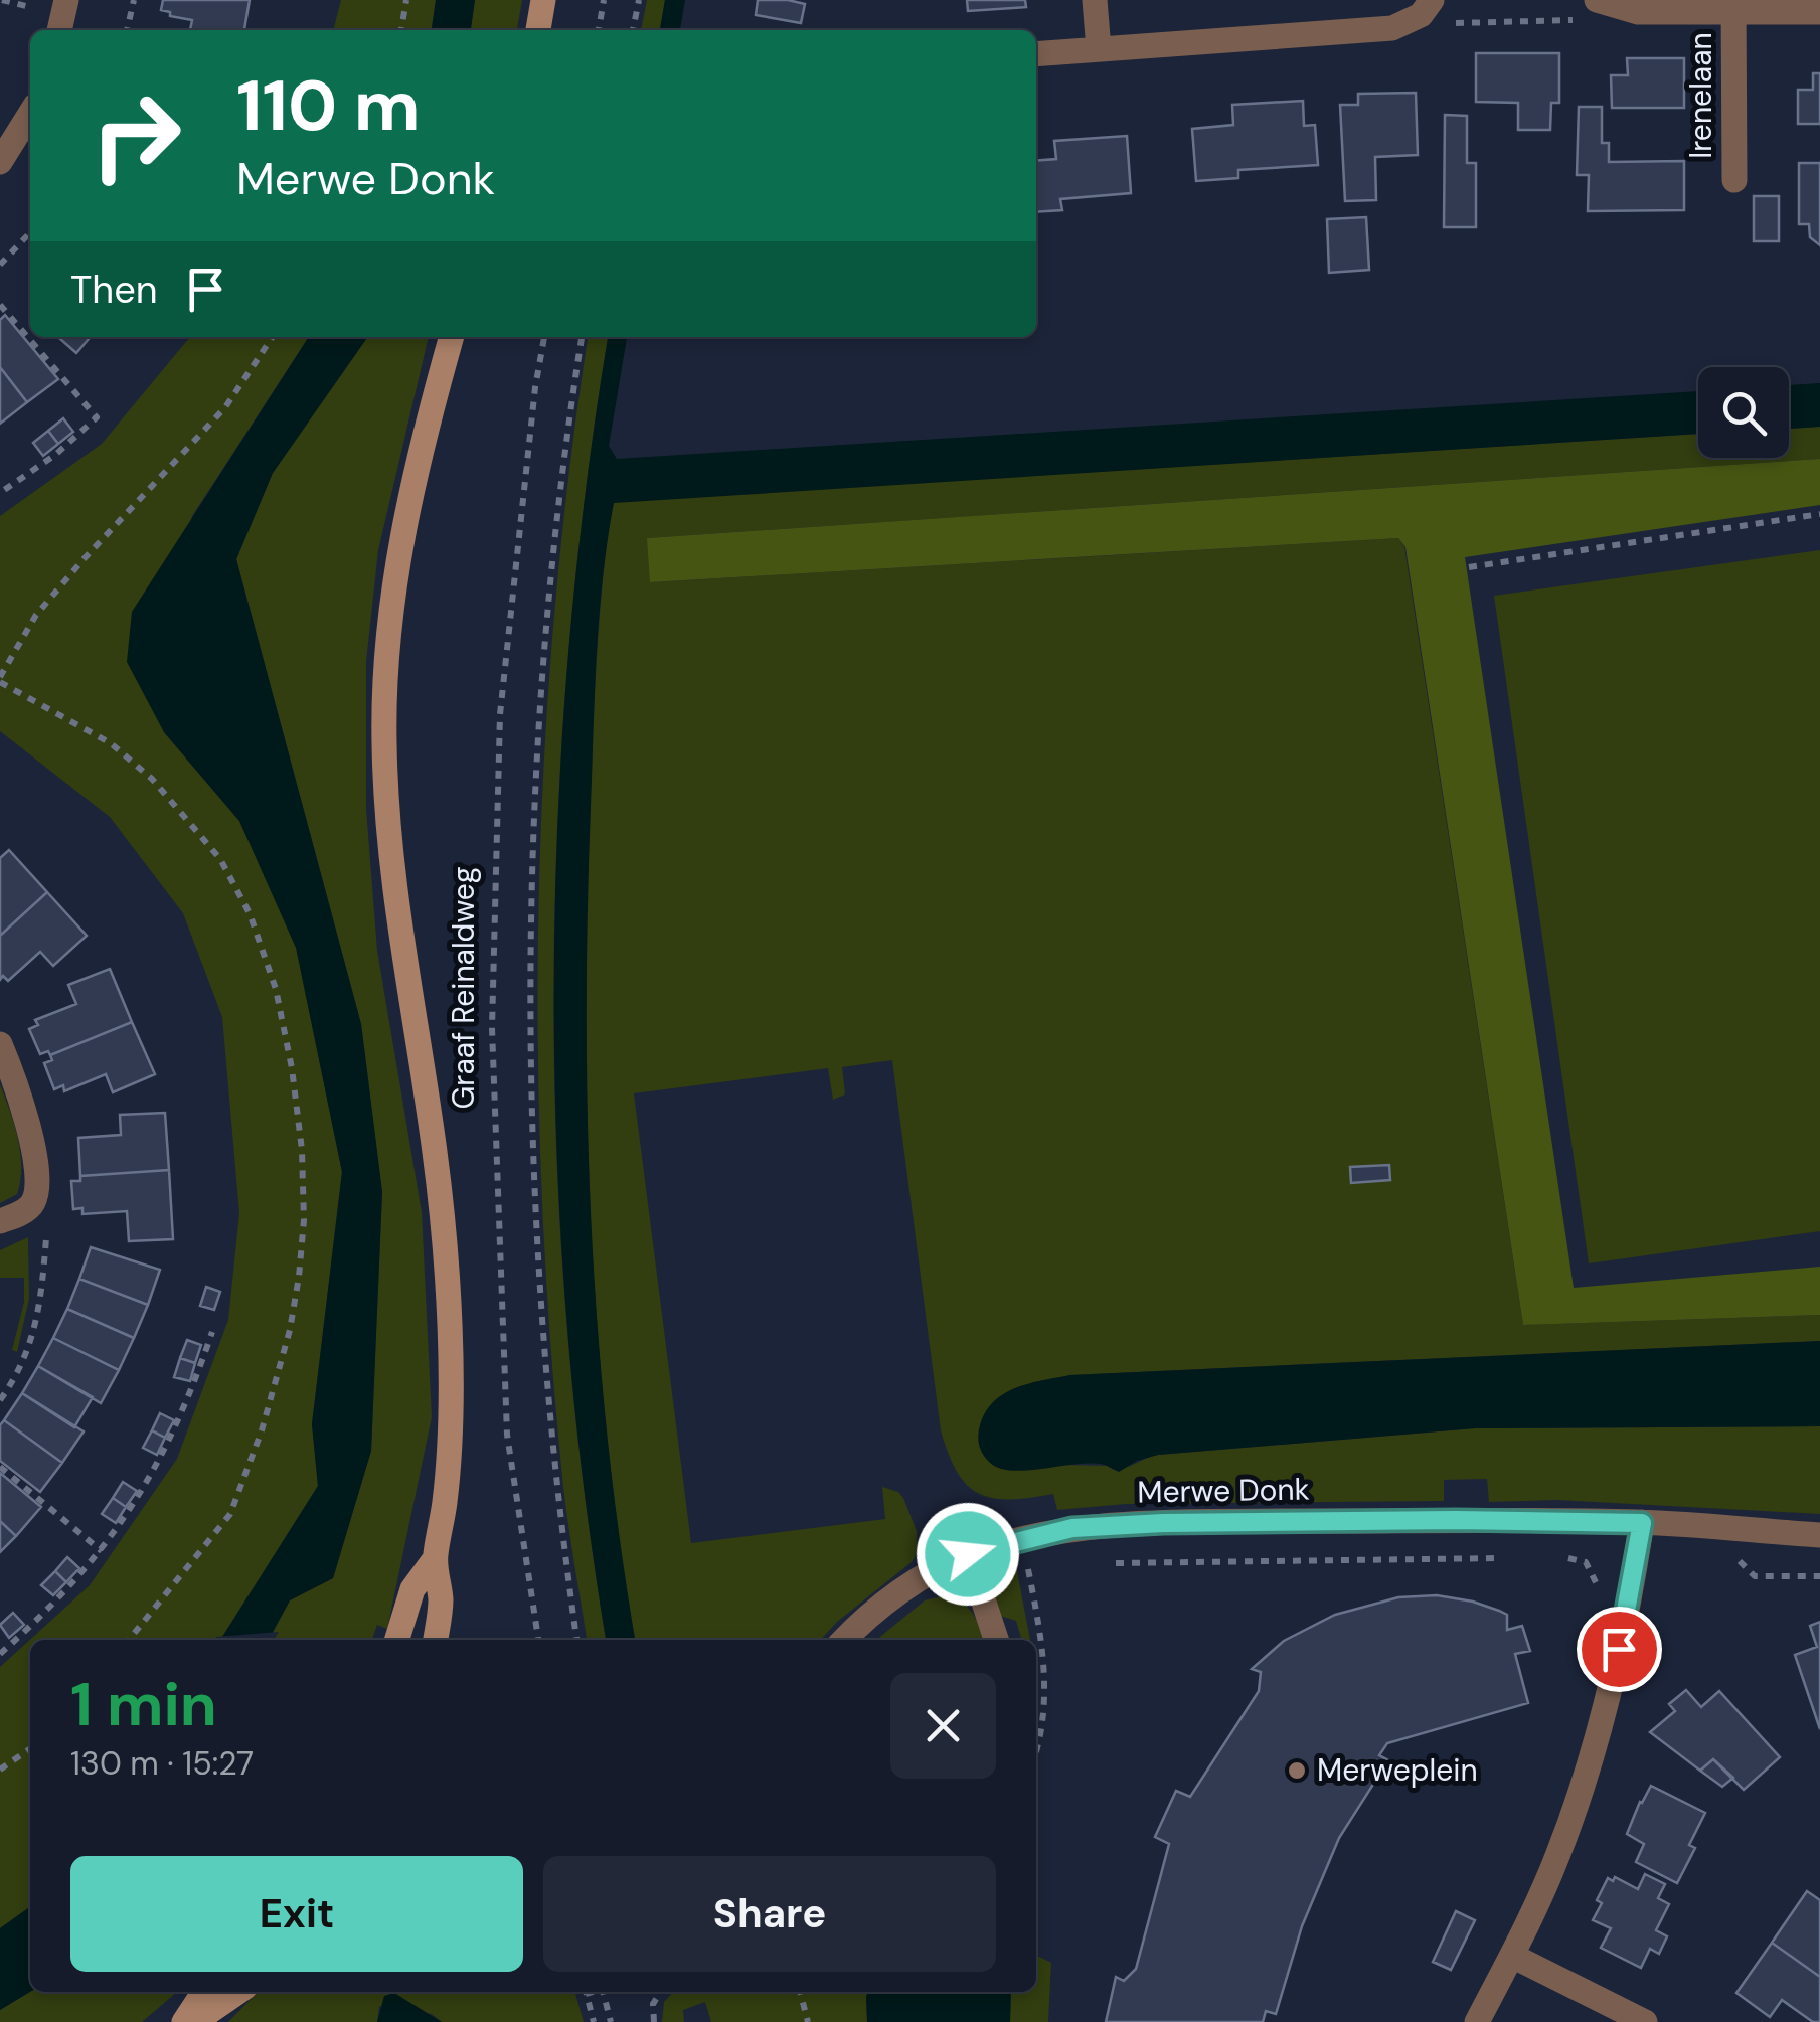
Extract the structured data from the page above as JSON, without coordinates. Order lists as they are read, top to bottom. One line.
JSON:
{"streets":{"main road":["Graaf Reinaldweg"],"street":["Irenelaan","Merwe Donk"]},"places":["Merweplein"],"page":{"turn":["110 m","Merwe Donk"],"then":"Then","heading":["1 min","130 m · 15:27"],"buttons":["Exit","Share"]}}
